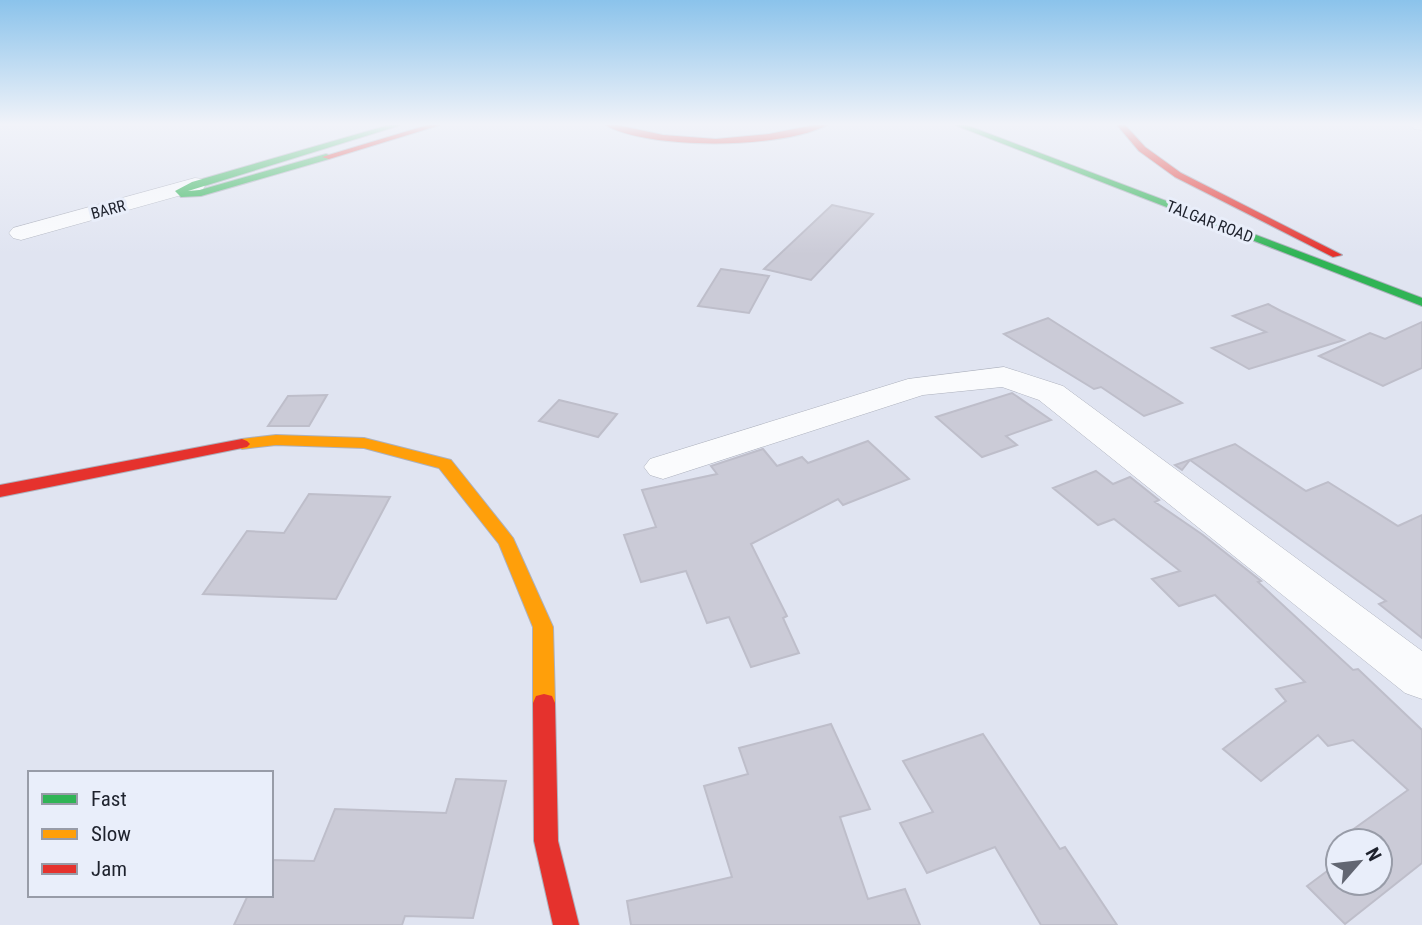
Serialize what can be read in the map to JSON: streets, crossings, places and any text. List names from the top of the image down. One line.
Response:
{"streets":{"main road":["TALGAR ROAD"],"street":["BARR"]},"legend":["Fast","Slow","Jam"],"north":"top right"}
